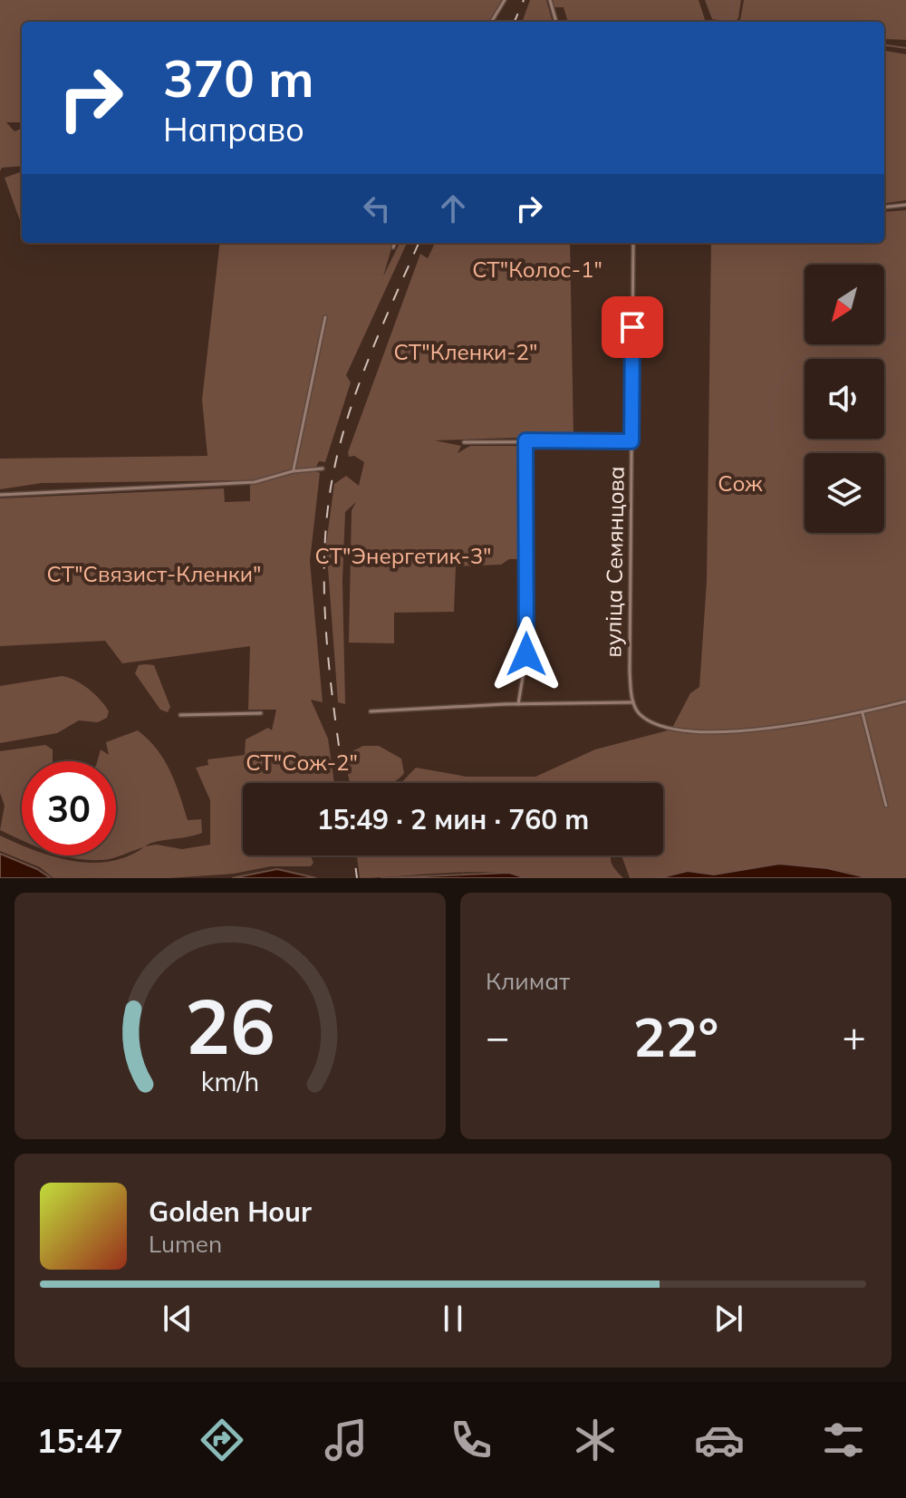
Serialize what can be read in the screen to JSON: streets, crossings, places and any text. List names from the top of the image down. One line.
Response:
{"streets":{"street":["вуліца Семянцова"]},"parks":["СТ\"Колос-1\"","СТ\"Кленки-2\"","Сож","СТ\"Энергетик-3\"","СТ\"Связист-Кленки\"","СТ\"Сож-2\""],"north":"bottom left","page":{"turn":["370 m","Направо"],"limit":"30","trip":"15:49 · 2 мин · 760 m","tile":"Климат","heat":["−","22°","+"],"song":["Golden Hour","Lumen"],"tabs":"15:47","gauge":["26","km/h"]}}
